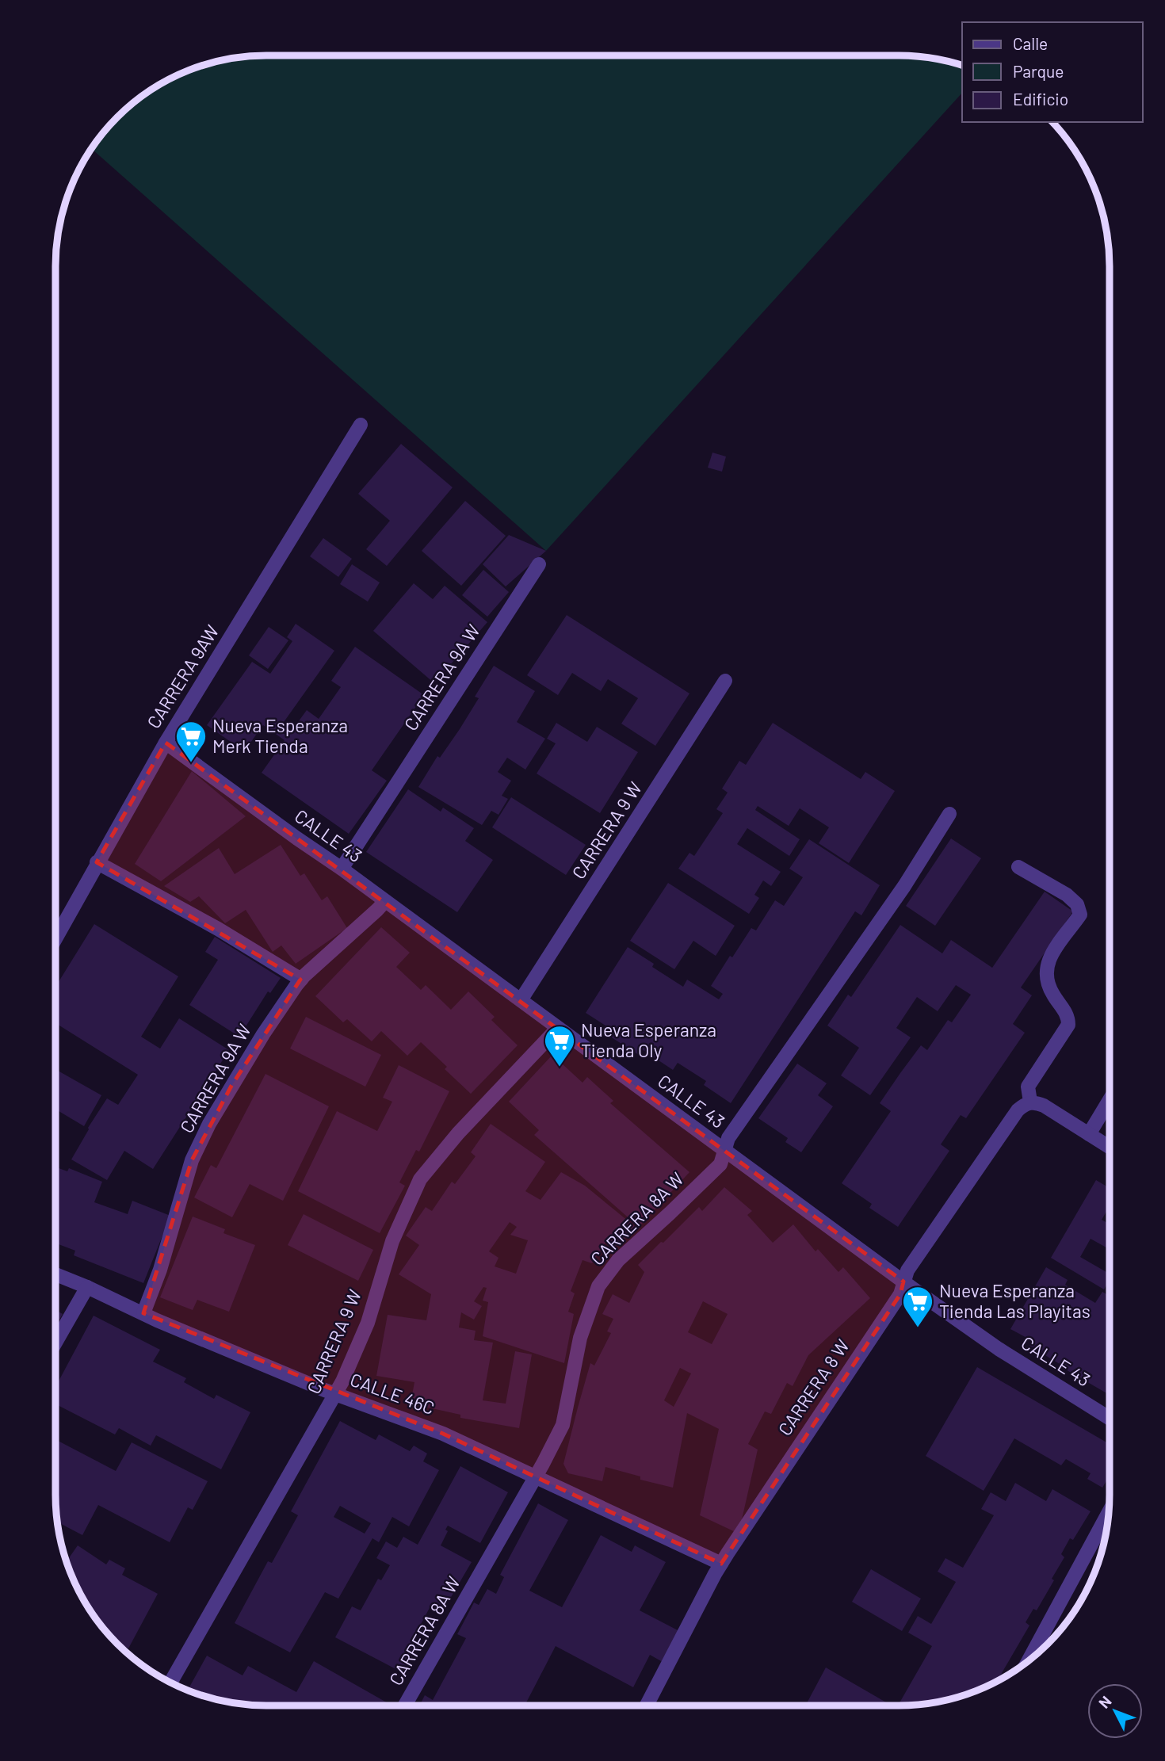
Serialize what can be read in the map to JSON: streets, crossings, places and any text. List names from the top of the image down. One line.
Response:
{"streets":{"street":["CARRERA 9AW","CARRERA 9A W","CARRERA 9 W","CALLE 43","CARRERA 8A W","CARRERA 8 W","CALLE 46C"]},"crossings":[["CARRERA 9AW","CALLE 43"],["CARRERA 9A W","CALLE 43"],["CARRERA 9A W","CALLE 46C"],["CARRERA 9 W","CALLE 43"],["CARRERA 9 W","CALLE 46C"],["CALLE 43","CARRERA 8A W"],["CALLE 43","CARRERA 8 W"],["CARRERA 8A W","CALLE 46C"],["CARRERA 8 W","CALLE 46C"]],"places":{"supermarket":["Nueva Esperanza Merk Tienda","Nueva Esperanza Tienda Oly","Nueva Esperanza Tienda Las Playitas"]},"legend":["Calle","Parque","Edificio"],"north":"top left"}
